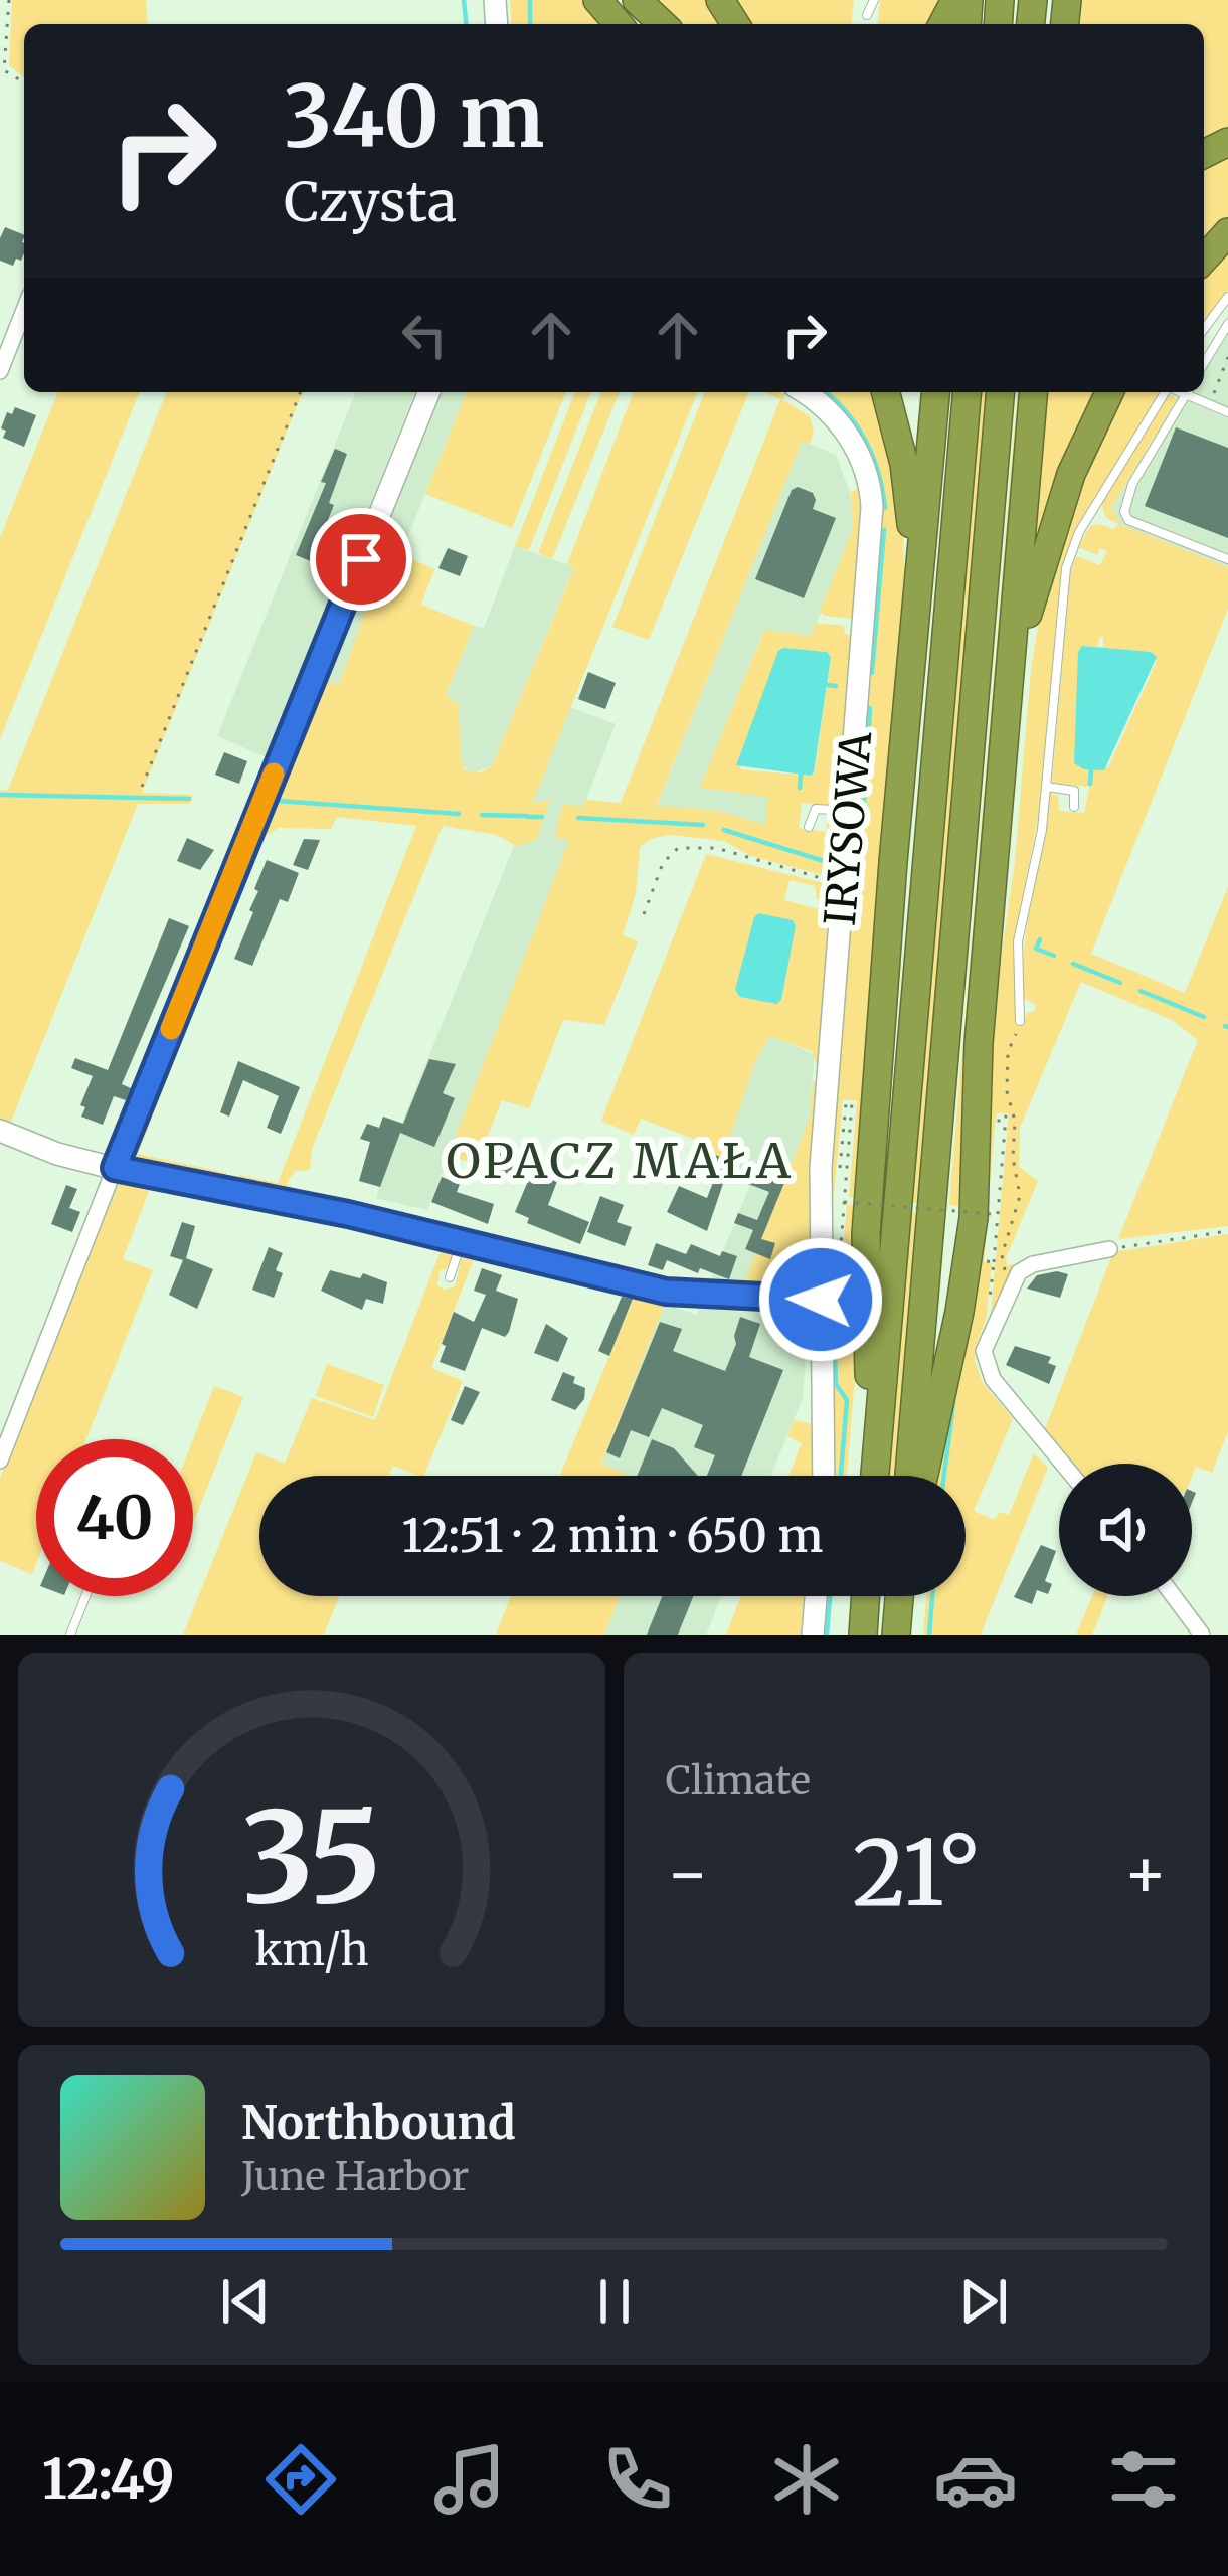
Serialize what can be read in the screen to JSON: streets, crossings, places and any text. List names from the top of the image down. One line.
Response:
{"streets":{"street":["IRYSOWA"]},"districts":["OPACZ MAŁA"],"page":{"turn":["340 m","Czysta"],"limit":"40","trip":"12:51 · 2 min · 650 m","tile":"Climate","heat":["−","21°","+"],"song":["Northbound","June Harbor"],"tabs":"12:49","gauge":["35","km/h"]}}
